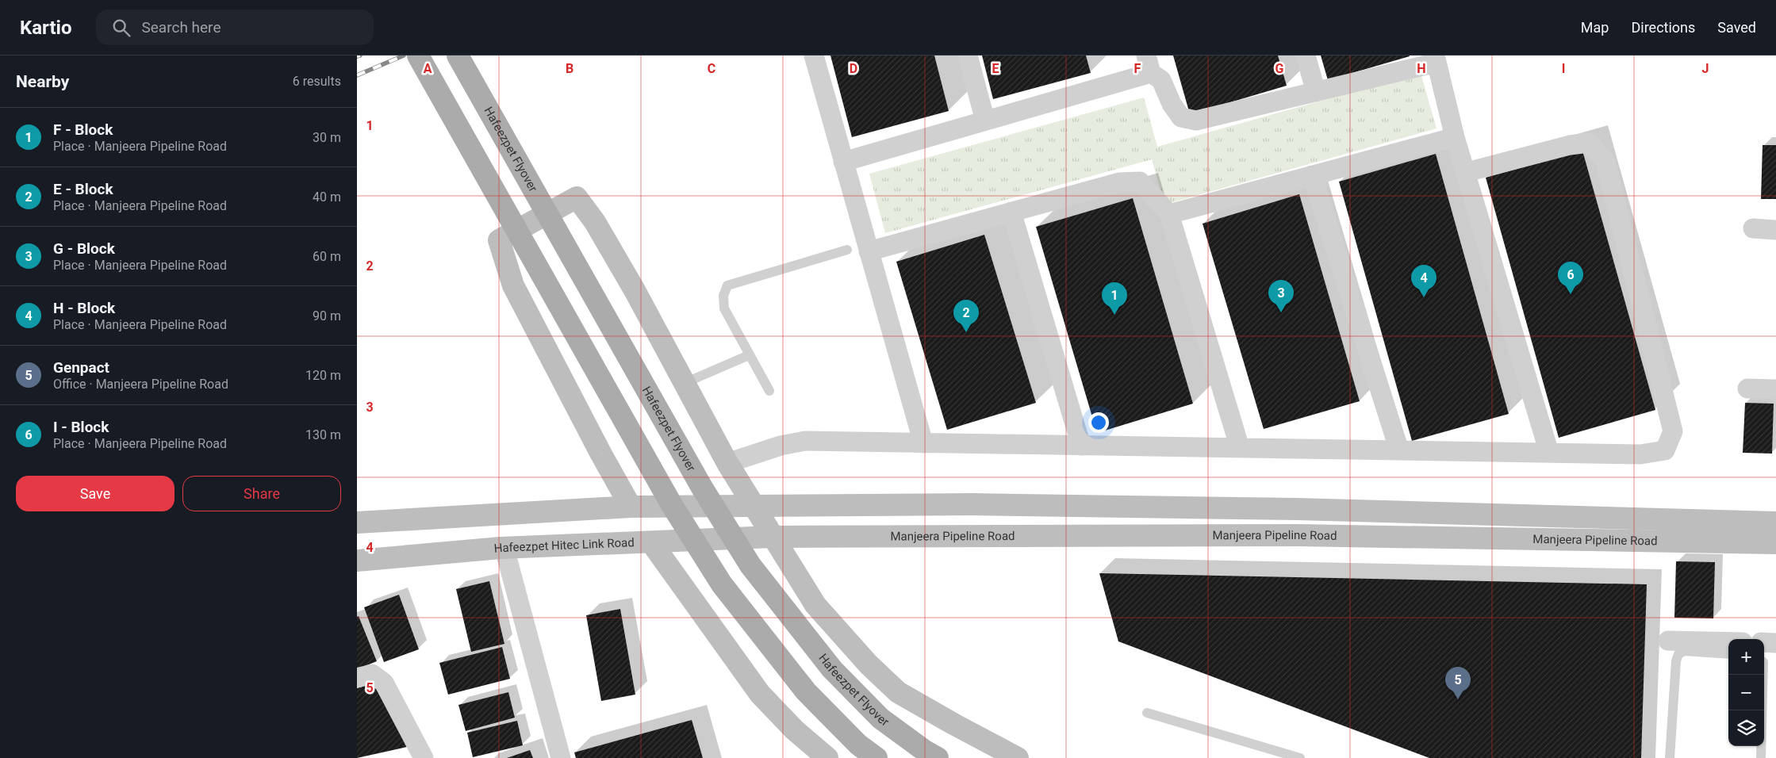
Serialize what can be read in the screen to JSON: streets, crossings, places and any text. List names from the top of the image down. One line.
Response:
{"streets":{"main road":["Hafeezpet Flyover","Manjeera Pipeline Road","Hafeezpet Hitec Link Road"]},"crossings":[["Manjeera Pipeline Road","Hafeezpet Hitec Link Road"]],"page":{"header":"Kartio","search":"Search here","nav":["Map","Directions","Saved"],"heading":["Nearby","6 results"],"list":[{"mark":"1","name":"F - Block","note":"Place · Manjeera Pipeline Road","value":"30 m"},{"mark":"2","name":"E - Block","note":"Place · Manjeera Pipeline Road","value":"40 m"},{"mark":"3","name":"G - Block","note":"Place · Manjeera Pipeline Road","value":"60 m"},{"mark":"4","name":"H - Block","note":"Place · Manjeera Pipeline Road","value":"90 m"},{"mark":"5","name":"Genpact","note":"Office · Manjeera Pipeline Road","value":"120 m"},{"mark":"6","name":"I - Block","note":"Place · Manjeera Pipeline Road","value":"130 m"}],"pins":["6","4","3","1","2","5"],"buttons":["Save","Share"],"map_buttons":["+","−"]},"grid":{"columns":["A","B","C","D","E","F","G","H","I","J"],"rows":["1","2","3","4","5"]}}
